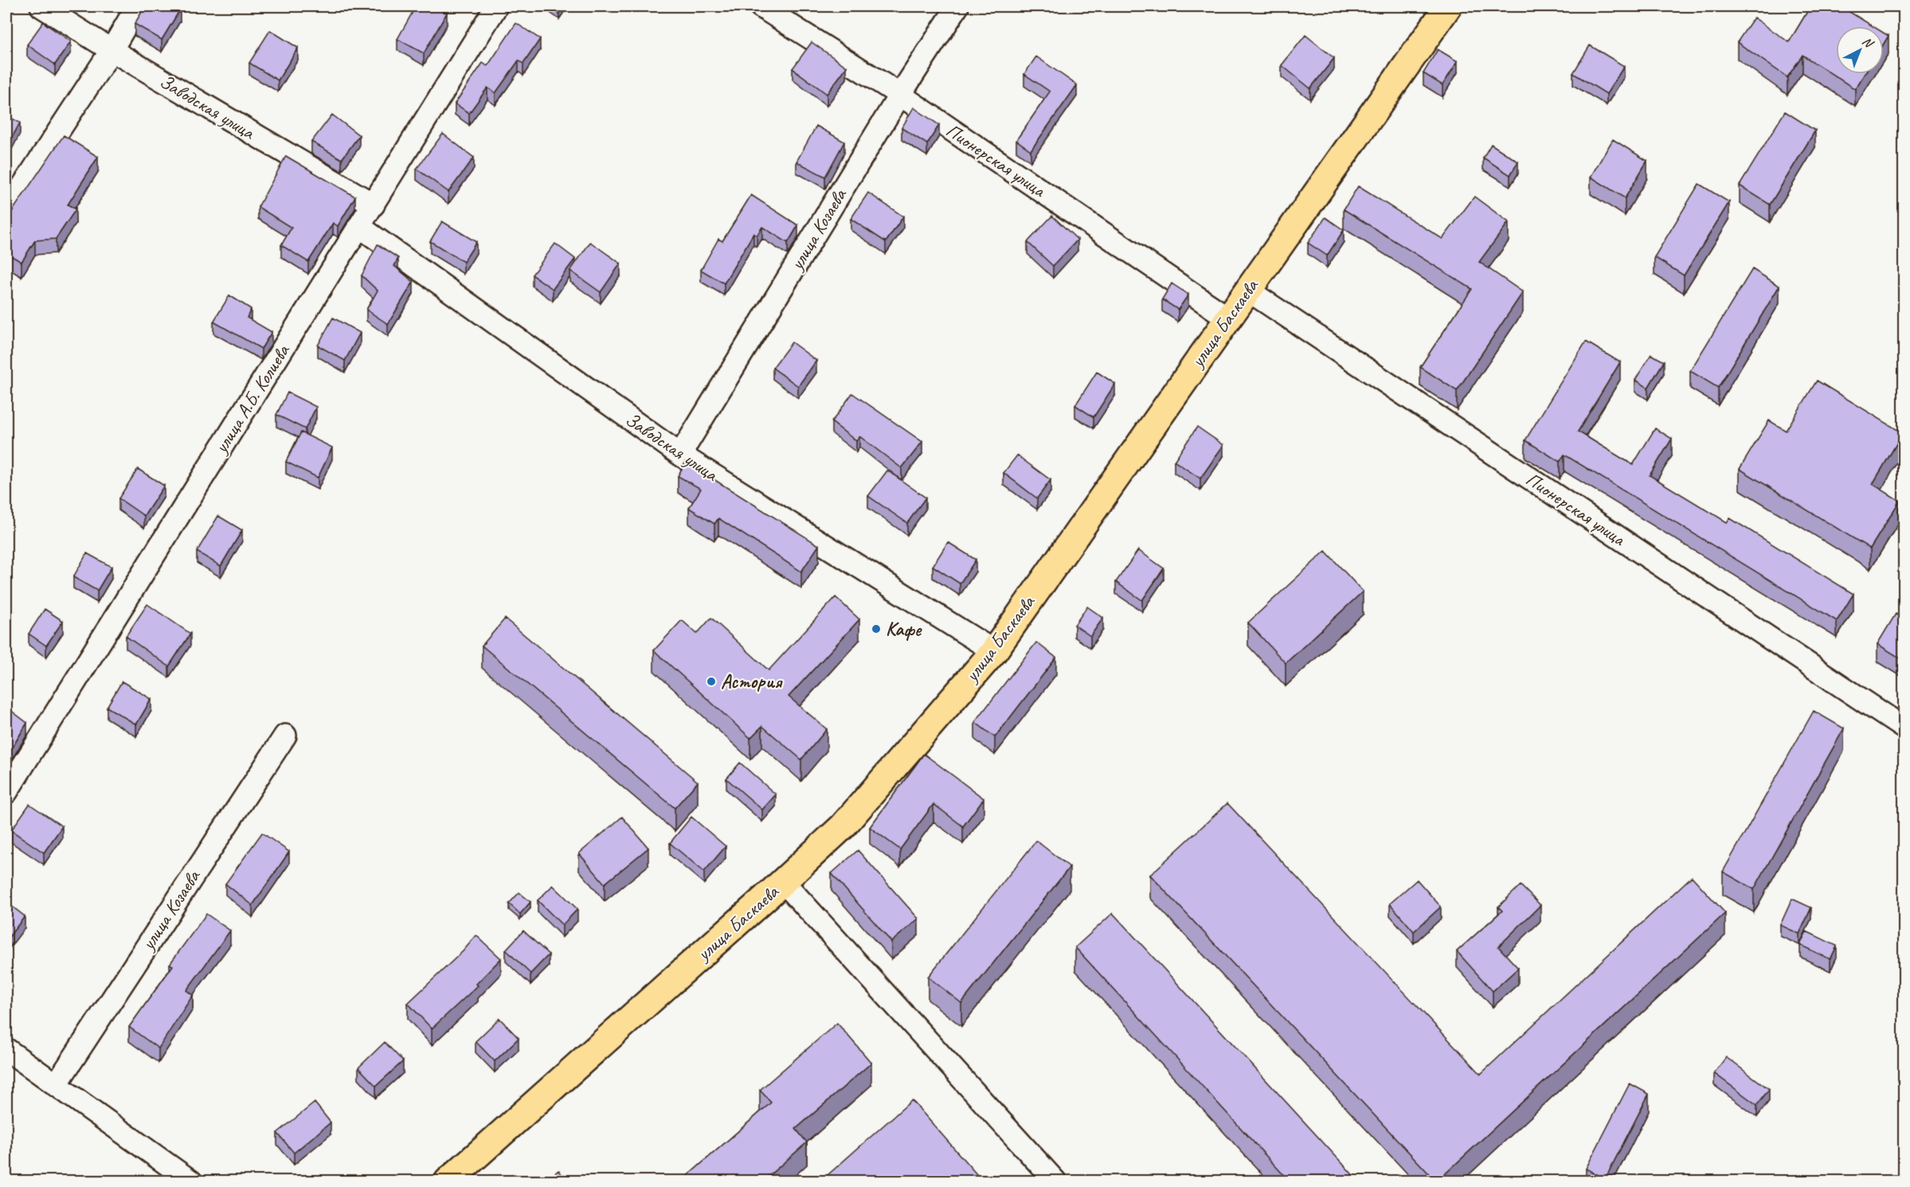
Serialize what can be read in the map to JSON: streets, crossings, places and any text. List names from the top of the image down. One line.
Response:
{"streets":{"main road":["улица Баскаева"],"street":["Заводская улица","Пионерская улица","улица Козаева","улица А.Б. Колиева"]},"crossings":[["Заводская улица","улица Козаева"],["Заводская улица","улица Баскаева"],["Заводская улица","улица А.Б. Колиева"],["Пионерская улица","улица Козаева"],["Пионерская улица","улица Баскаева"]],"places":["Кафе","Астория"],"north":"top right"}
